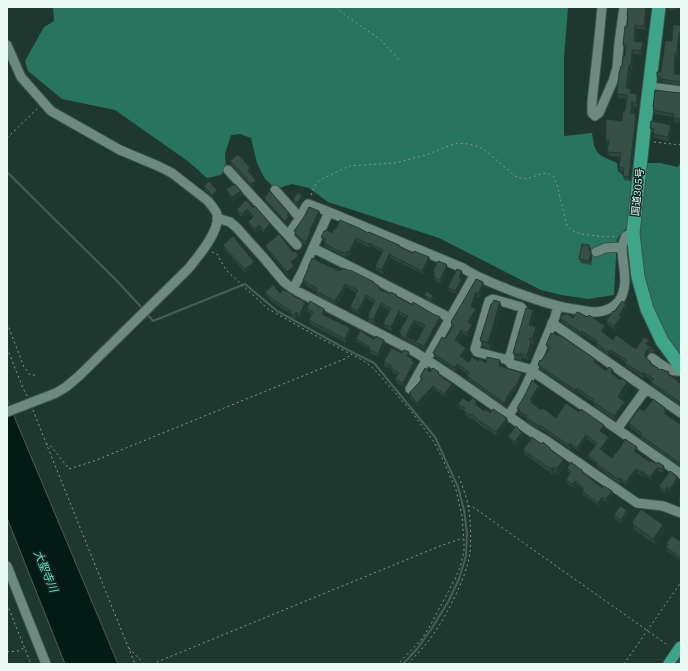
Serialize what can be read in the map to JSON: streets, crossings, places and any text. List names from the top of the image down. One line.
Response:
{"streets":{"highway":["国道305号"]},"water":["大聖寺川"]}
